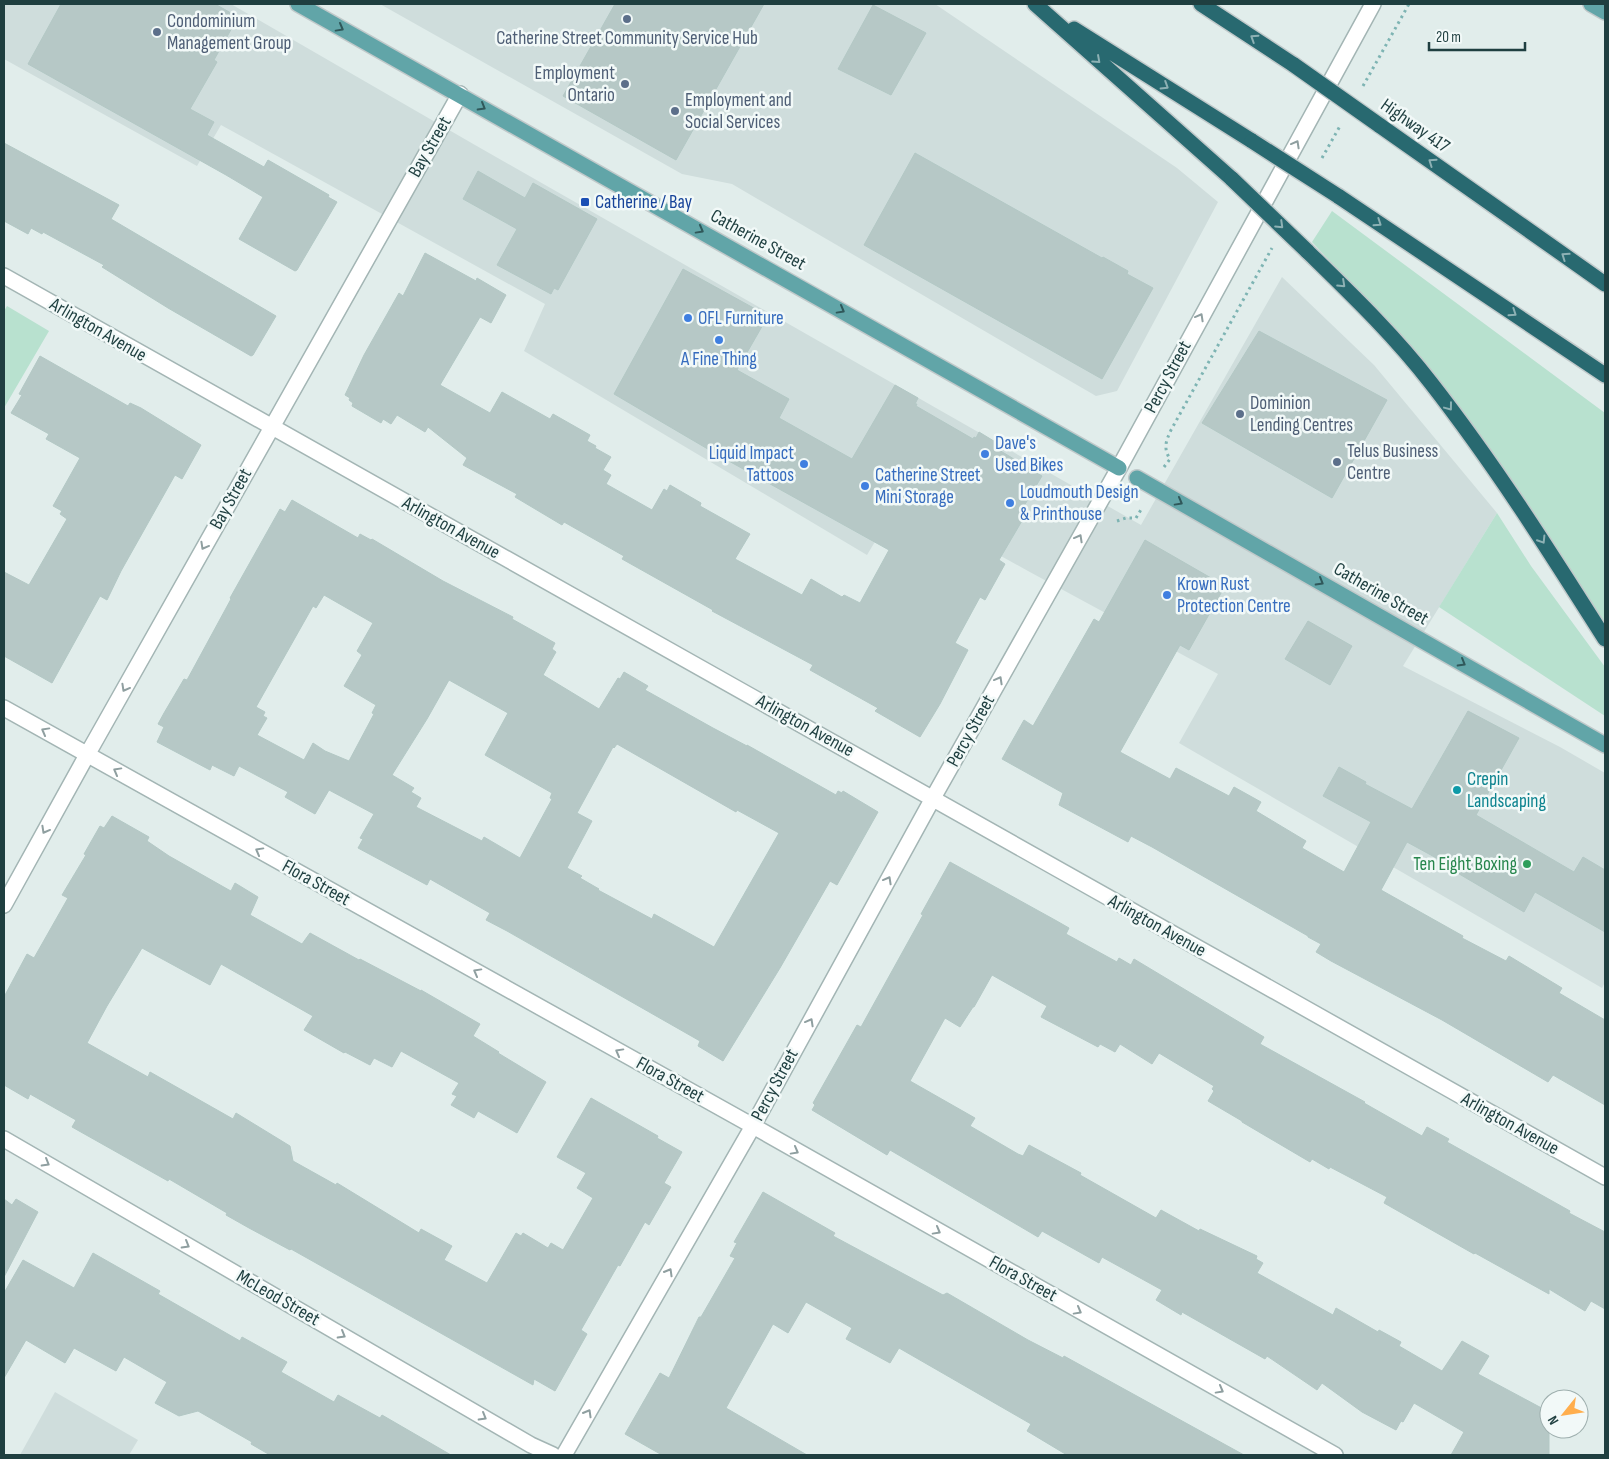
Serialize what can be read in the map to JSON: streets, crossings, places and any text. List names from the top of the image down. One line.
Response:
{"streets":{"highway":["Highway 417"],"main road":["Catherine Street"],"street":["Bay Street","Arlington Avenue","Percy Street","Flora Street","McLeod Street"]},"crossings":[["Bay Street","Catherine Street"],["Bay Street","Arlington Avenue"],["Bay Street","Flora Street"],["Catherine Street","Percy Street"],["Arlington Avenue","Percy Street"],["Percy Street","Flora Street"]],"one_way":["Bay Street","Catherine Street","Percy Street","McLeod Street"],"places":{"other":["Catherine Street Community Service Hub","Condominium Management Group","Employment Ontario","Employment and Social Services","OFL Furniture","A Fine Thing","Dominion Lending Centres","Dave's Used Bikes","Telus Business Centre","Liquid Impact Tattoos","Catherine Street Mini Storage","Loudmouth Design & Printhouse","Krown Rust Protection Centre","Crepin Landscaping","Ten Eight Boxing"],"transit":["Catherine / Bay"]},"scale_bar":"20 m","north":"bottom left"}
